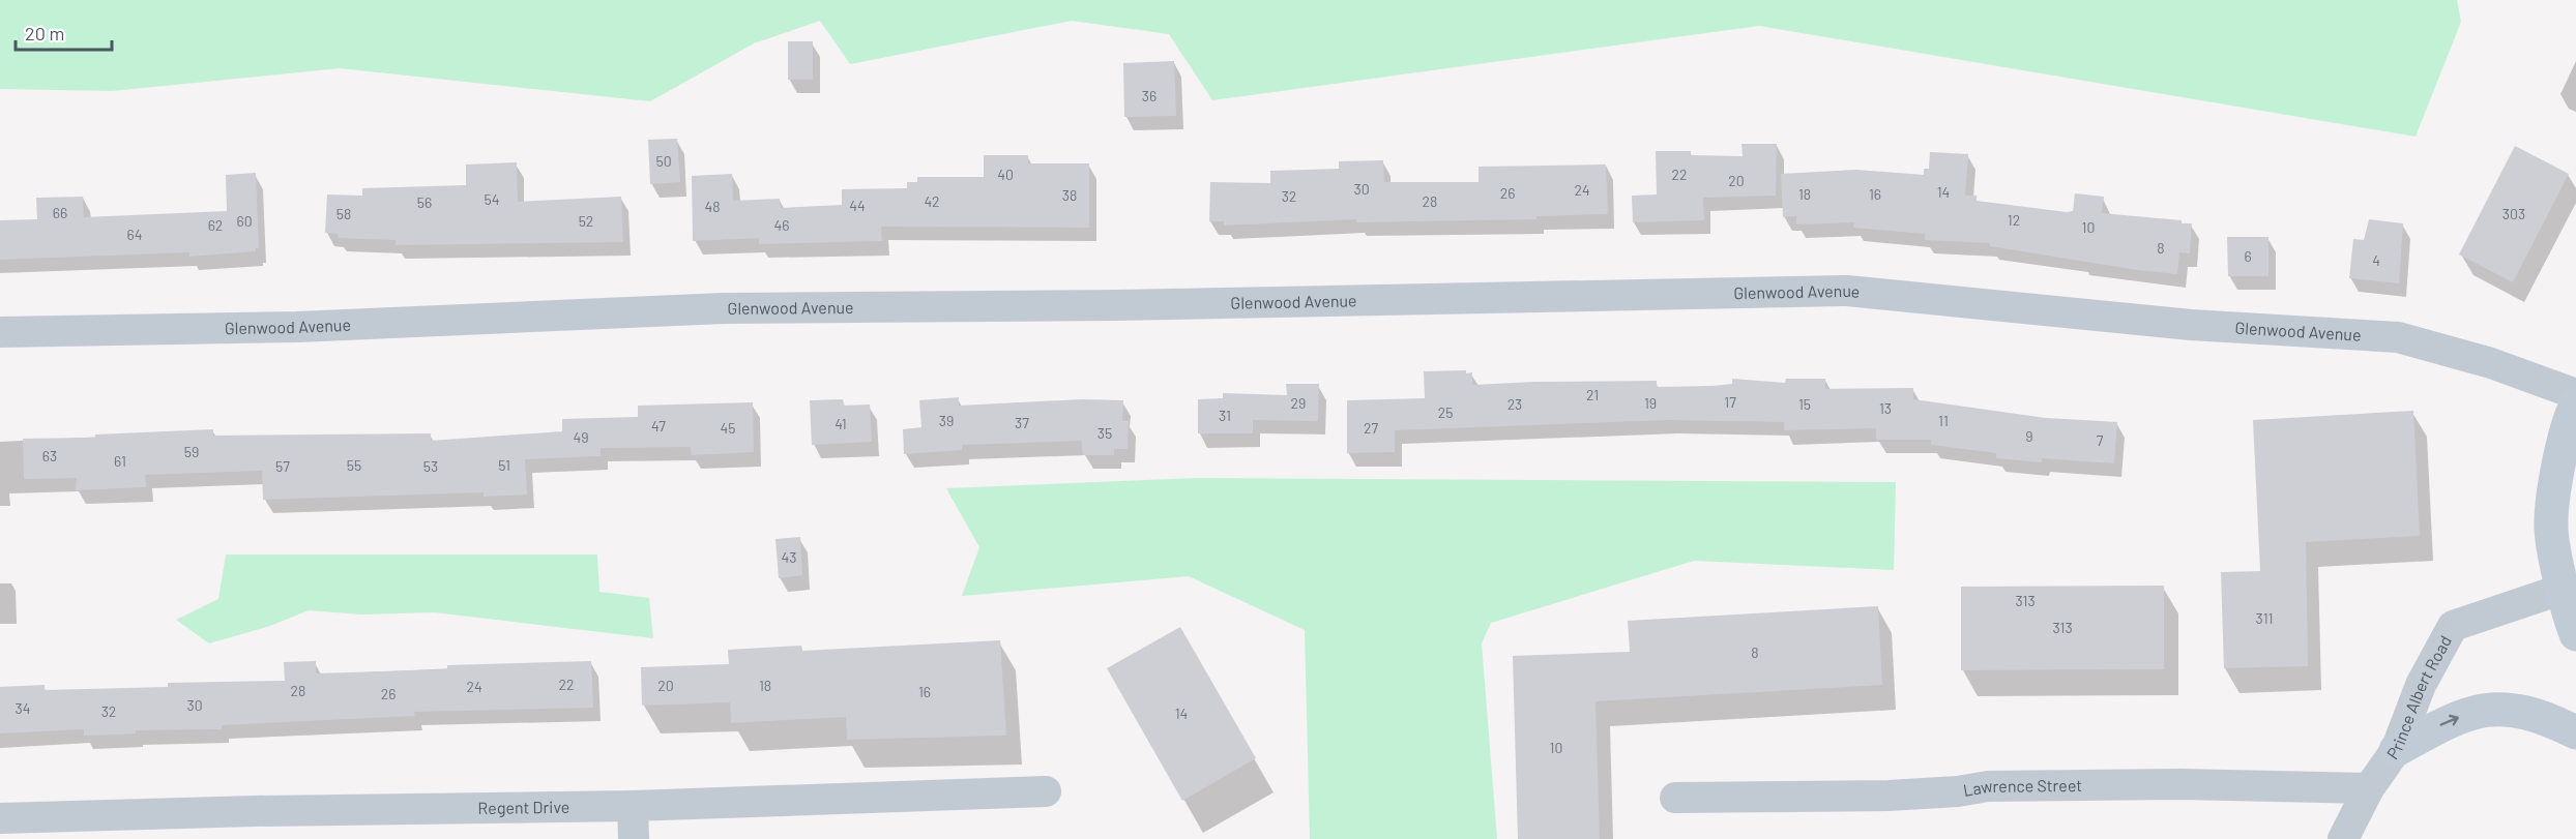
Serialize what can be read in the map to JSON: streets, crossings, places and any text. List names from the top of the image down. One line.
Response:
{"streets":{"street":["Glenwood Avenue","Prince Albert Road","Lawrence Street","Regent Drive"]},"crossings":[["Prince Albert Road","Lawrence Street"]],"house_numbers":["36","50","40","22","20","30","24","14","26","18","16","38","32","54","42","28","56","44","48","66","58","303","12","60","52","62","46","10","64","8","6","4","21","17","29","19","23","15","13","25","31","39","11","37","41","47","45","27","35","9","49","7","59","63","61","55","51","57","53","43","313","311","313","8","22","20","18","24","28","16","26","30","34","32","14","10"],"scale_bar":"20 m"}
